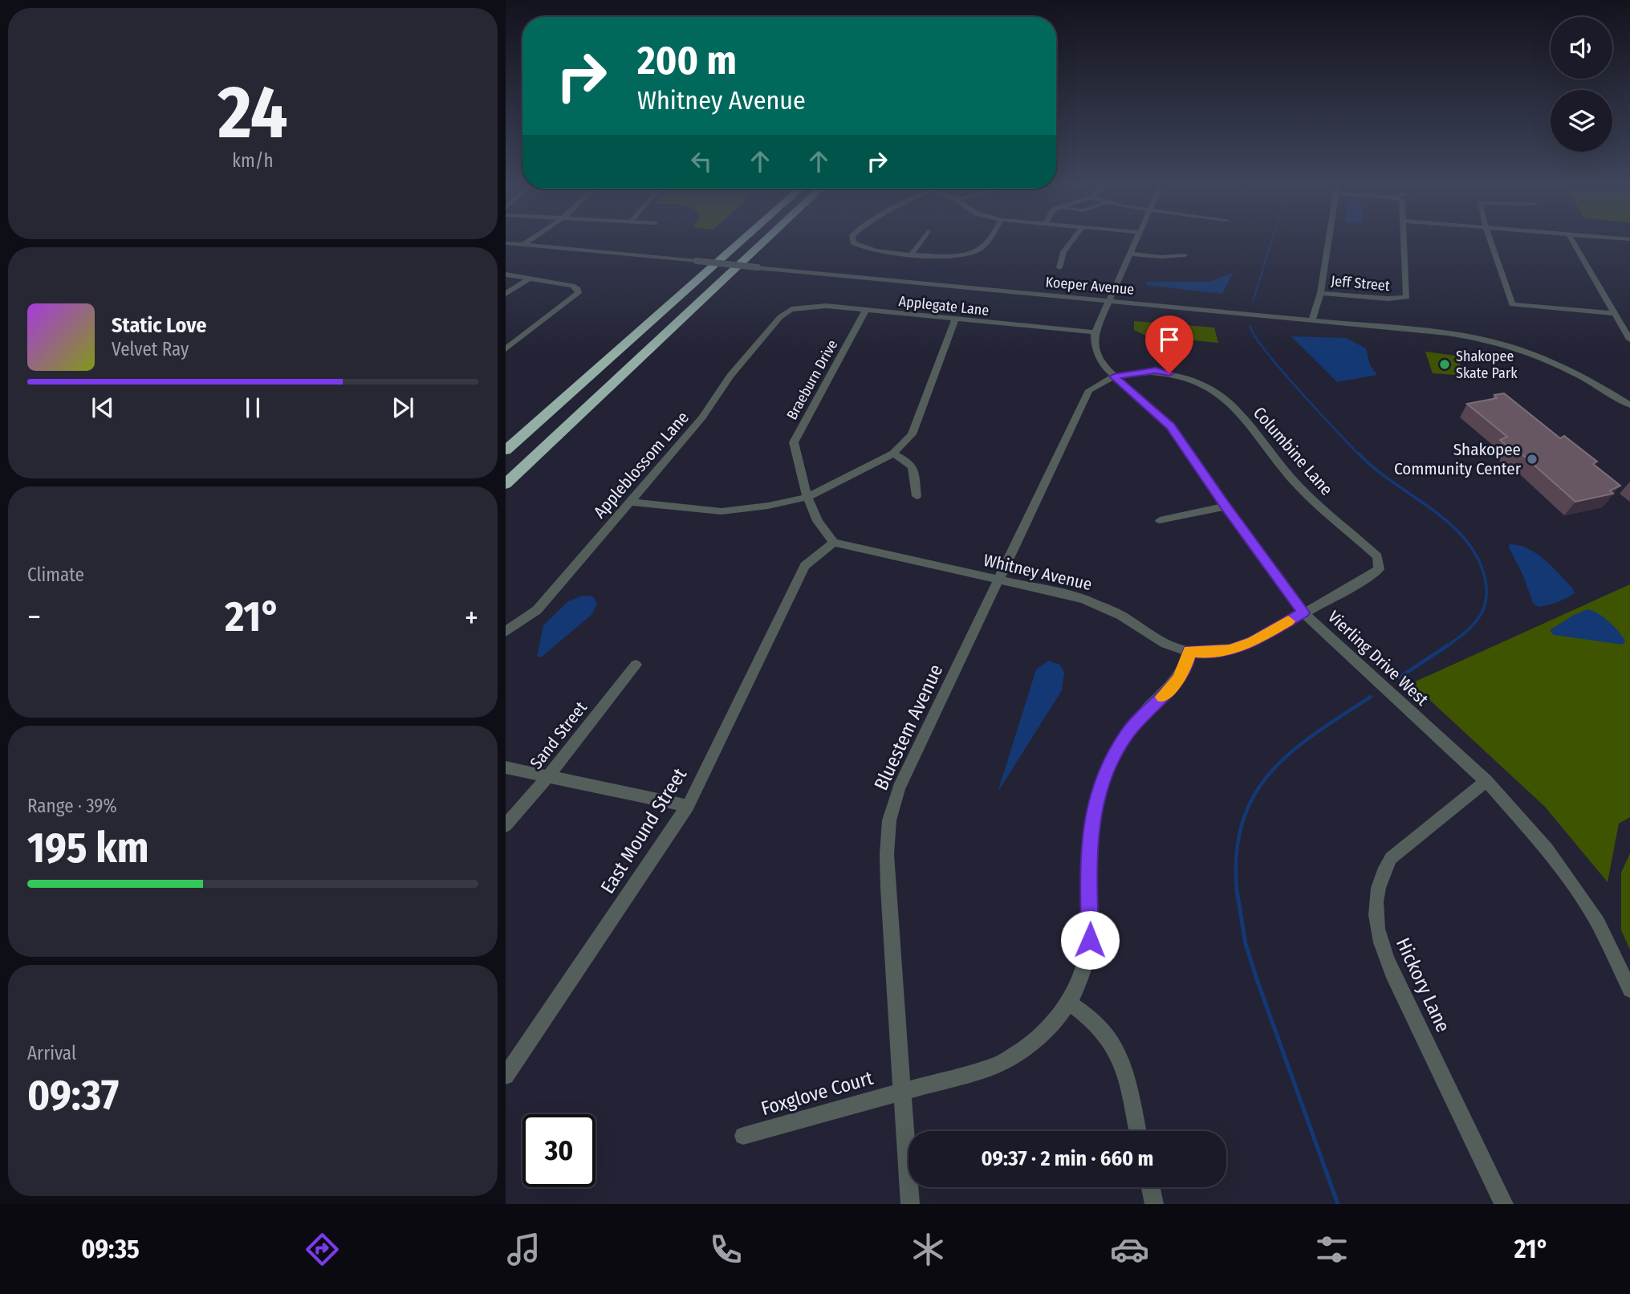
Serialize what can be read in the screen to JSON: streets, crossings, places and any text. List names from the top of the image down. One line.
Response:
{"streets":{"street":["Jeff Street","Koeper Avenue","Applegate Lane","Braeburn Drive","Columbine Lane","Appleblossom Lane","Whitney Avenue","Vierling Drive West","Bluestem Avenue","Sand Street","East Mound Street","Hickory Lane","Foxglove Court"]},"crossings":[["Applegate Lane","Braeburn Drive"],["Applegate Lane","Appleblossom Lane"],["Applegate Lane","Vierling Drive West"],["Columbine Lane","Whitney Avenue"],["Columbine Lane","Vierling Drive West"],["Columbine Lane","Bluestem Avenue"],["Whitney Avenue","Vierling Drive West"],["Whitney Avenue","Bluestem Avenue"],["Whitney Avenue","East Mound Street"],["Whitney Avenue","Foxglove Court"],["Vierling Drive West","Bluestem Avenue"],["Vierling Drive West","Hickory Lane"],["Bluestem Avenue","Foxglove Court"]],"places":["Shakopee Skate Park","Shakopee Community Center"],"page":{"tile":[["24","km/h"],"Climate",["Range · 39%","195 km"],["Arrival","09:37"]],"turn":["200 m","Whitney Avenue"],"song":["Static Love","Velvet Ray"],"heat":["−","21°","+"],"limit":"30","trip":"09:37 · 2 min · 660 m","tabs":["09:35","21°"]}}
